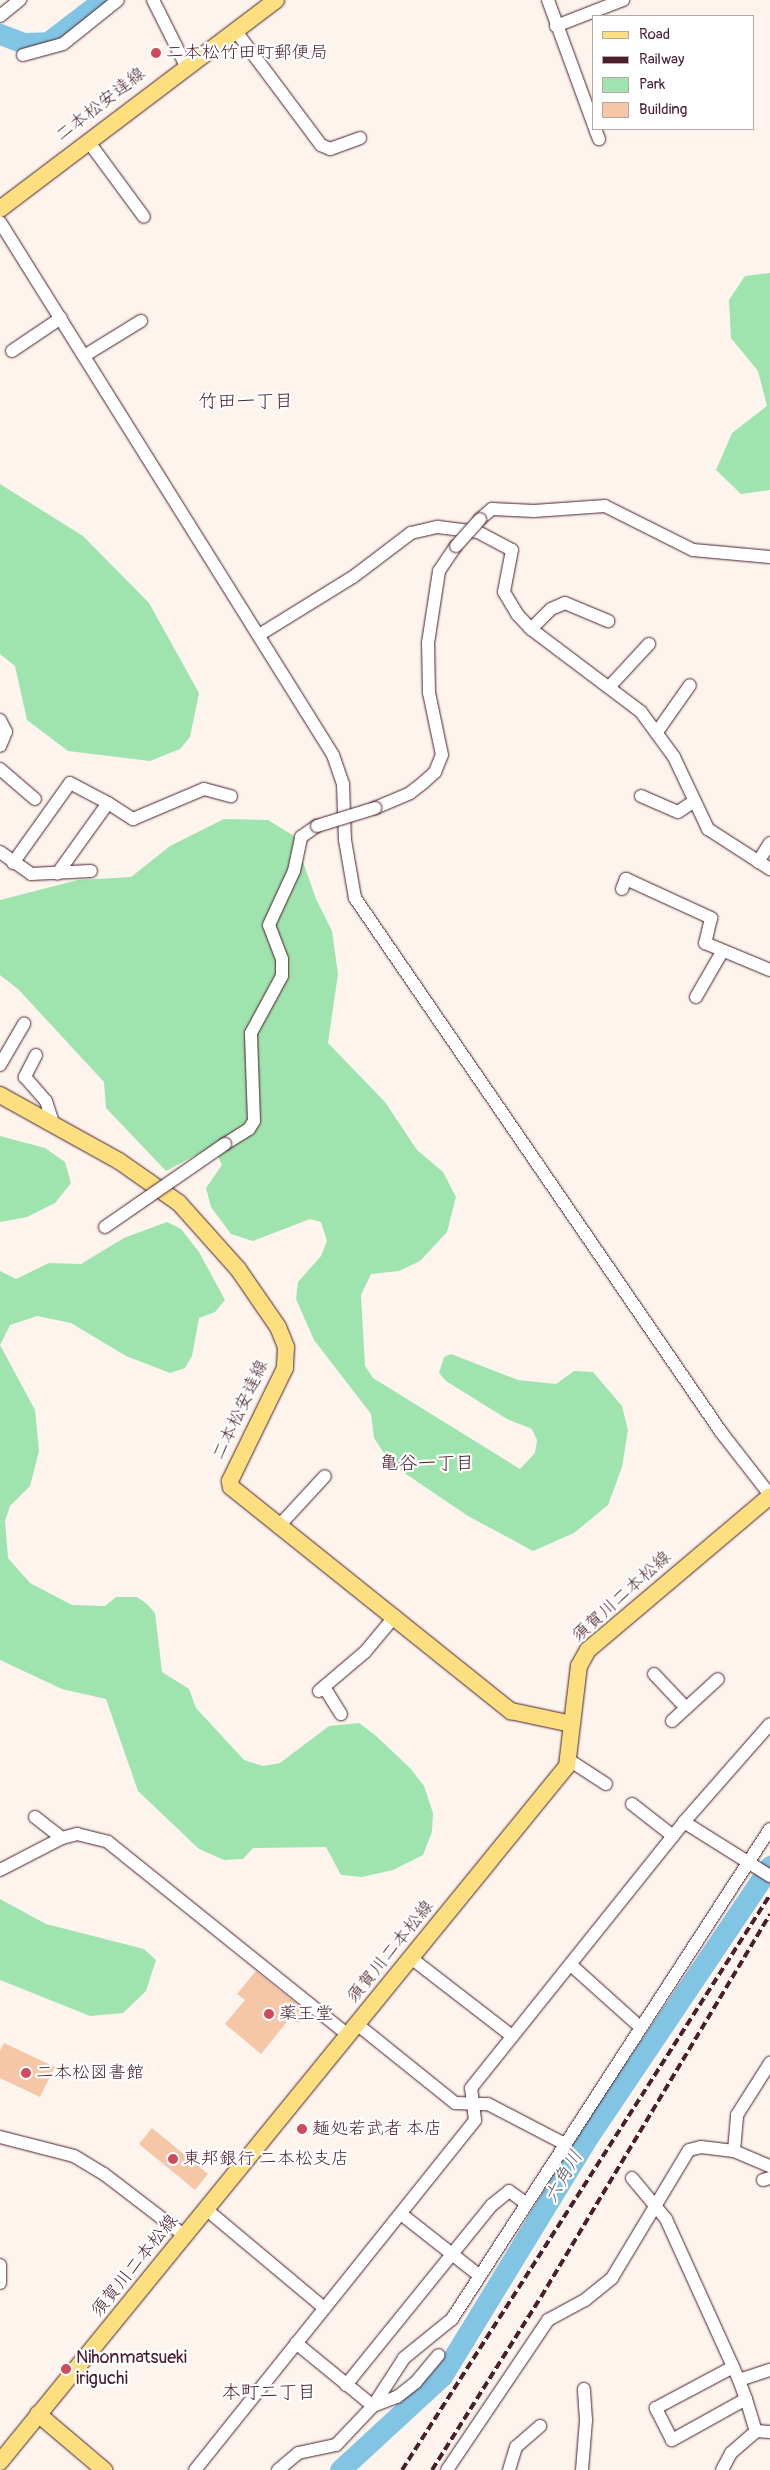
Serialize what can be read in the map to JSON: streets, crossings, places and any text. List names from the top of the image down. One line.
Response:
{"streets":{"main road":["二本松安達線","須賀川二本松線"]},"crossings":[["二本松安達線","須賀川二本松線"]],"districts":["竹田一丁目","亀谷一丁目","本町二丁目"],"water":["六角川"],"places":["二本松竹田町郵便局","薬王堂","二本松図書館","麺処若武者 本店","東邦銀行 二本松支店","Nihonmatsueki iriguchi"],"legend":["Road","Railway","Park","Building"]}
